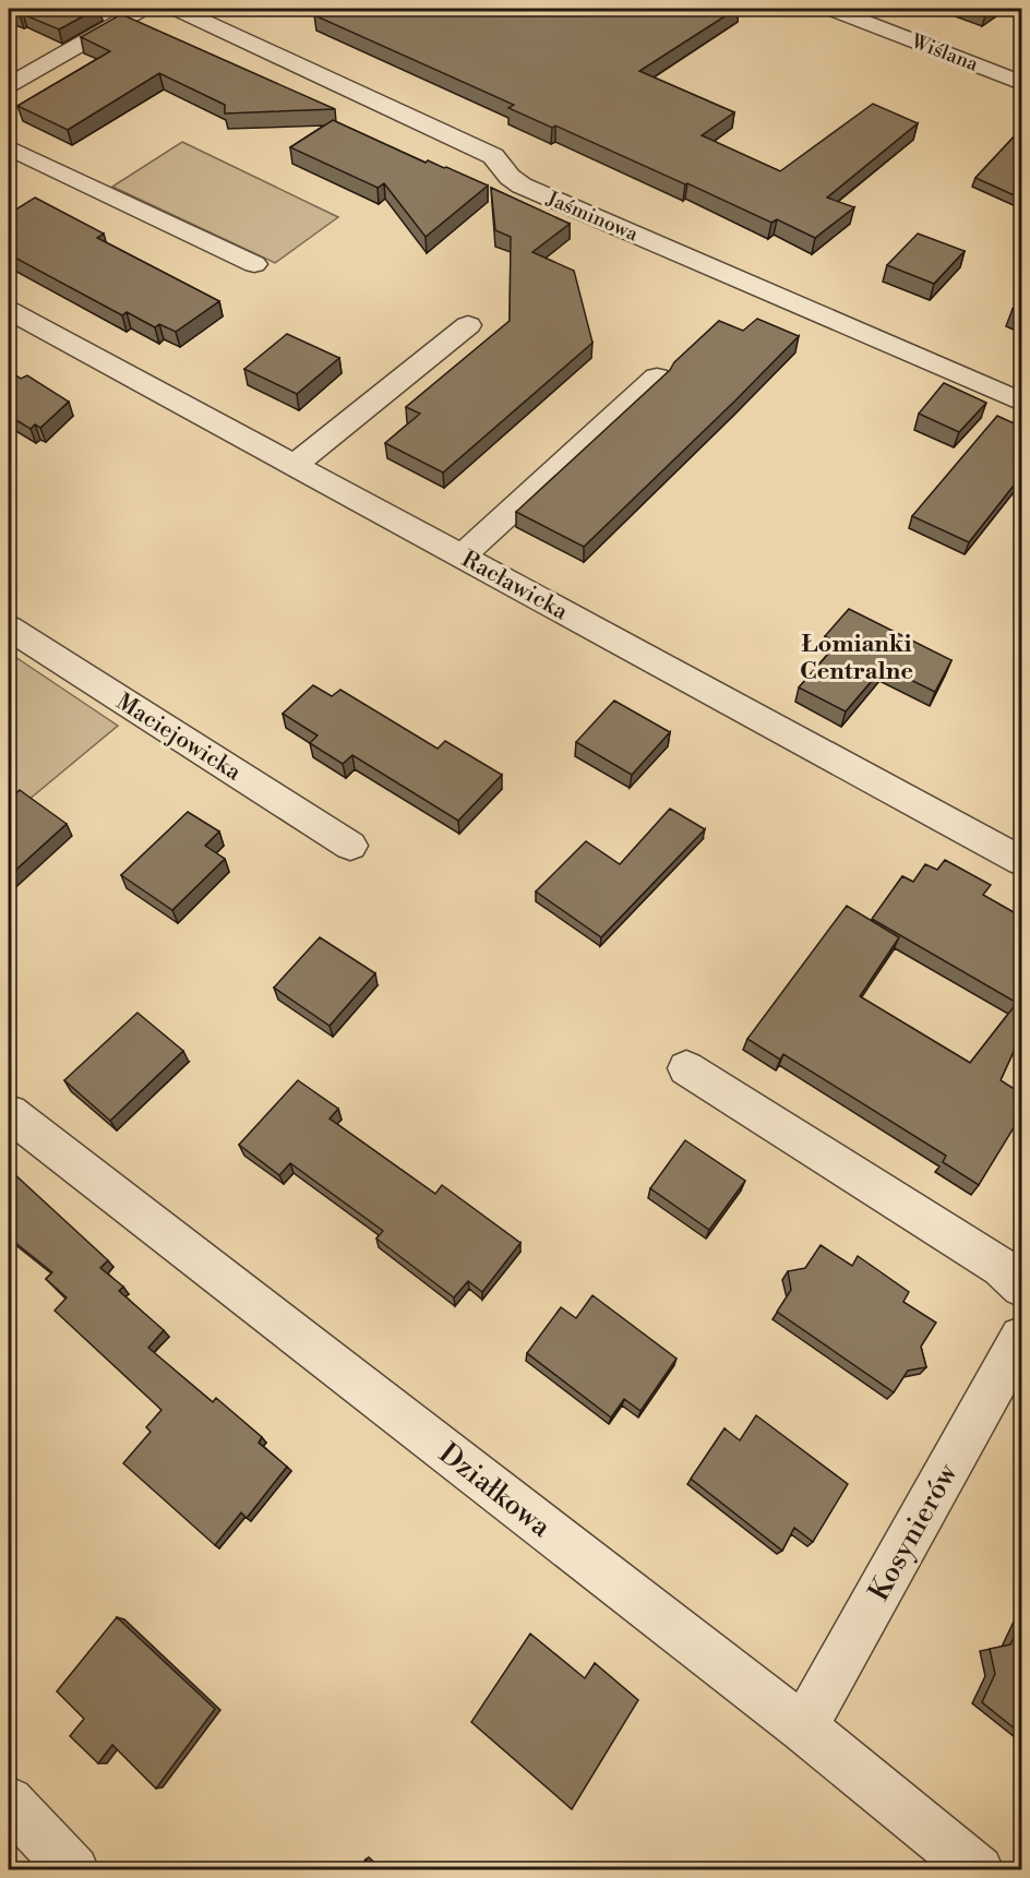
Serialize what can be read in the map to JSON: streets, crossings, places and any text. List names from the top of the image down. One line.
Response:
{"streets":{"street":["Wiślana","Jaśminowa","Racławicka","Maciejowicka","Działkowa","Kosynierów"]},"crossings":[["Działkowa","Kosynierów"]],"districts":["Łomianki Centralne"]}
